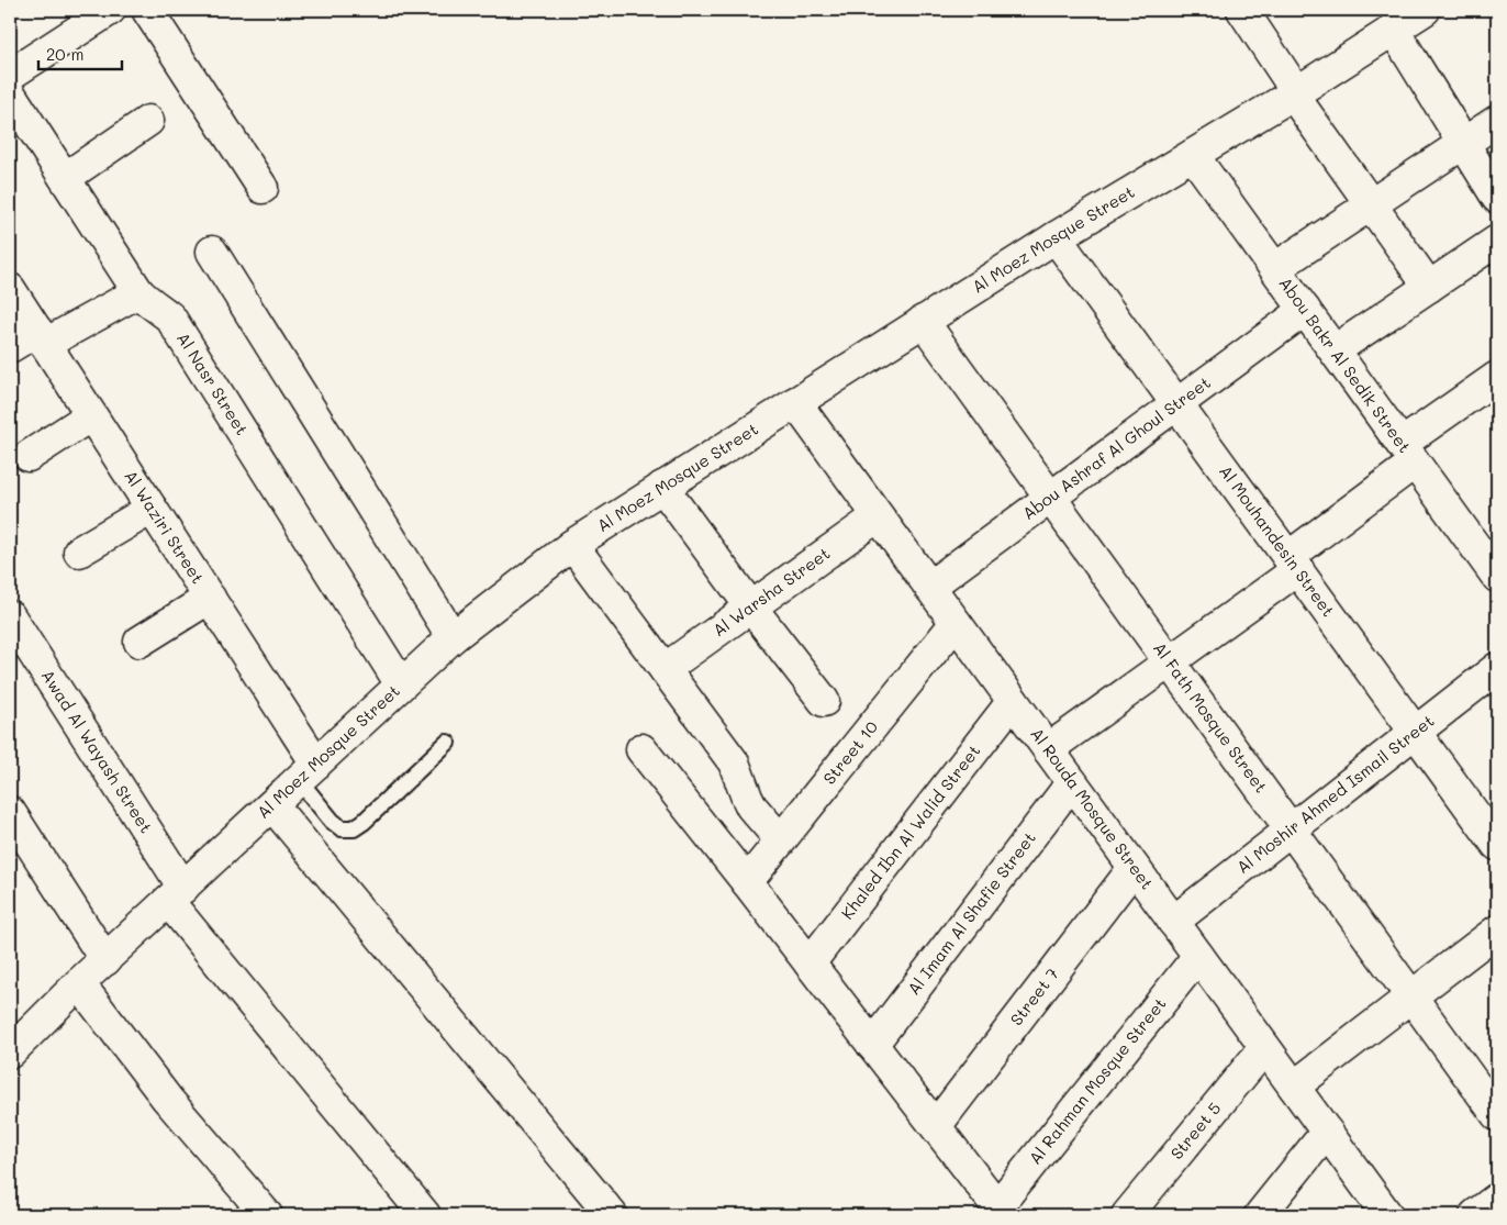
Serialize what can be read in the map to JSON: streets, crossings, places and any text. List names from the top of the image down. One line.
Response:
{"streets":{"street":["Al Moez Mosque Street","Abou Bakr Al Sedik Street","Al Nasr Street","Abou Ashraf Al Ghoul Street","Al Waziri Street","Al Mouhandesin Street","Al Warsha Street","Al Fath Mosque Street","Awad Al Wayash Street","Street 10","Al Moshir Ahmed Ismail Street","Al Rouda Mosque Street","Khaled Ibn Al Walid Street","Al Imam Al Shafie Street","Street 7","Al Rahman Mosque Street","Street 5"]},"crossings":[["Al Moez Mosque Street","Abou Bakr Al Sedik Street"],["Al Moez Mosque Street","Al Nasr Street"],["Al Moez Mosque Street","Al Waziri Street"],["Al Moez Mosque Street","Al Mouhandesin Street"],["Al Moez Mosque Street","Al Fath Mosque Street"],["Al Moez Mosque Street","Awad Al Wayash Street"],["Al Moez Mosque Street","Al Rouda Mosque Street"],["Abou Bakr Al Sedik Street","Abou Ashraf Al Ghoul Street"],["Abou Ashraf Al Ghoul Street","Al Mouhandesin Street"],["Abou Ashraf Al Ghoul Street","Al Fath Mosque Street"],["Abou Ashraf Al Ghoul Street","Al Rouda Mosque Street"],["Al Mouhandesin Street","Al Moshir Ahmed Ismail Street"],["Al Warsha Street","Al Rouda Mosque Street"],["Al Fath Mosque Street","Al Moshir Ahmed Ismail Street"],["Street 10","Al Rouda Mosque Street"],["Al Moshir Ahmed Ismail Street","Al Rouda Mosque Street"],["Al Rouda Mosque Street","Khaled Ibn Al Walid Street"],["Al Rouda Mosque Street","Al Imam Al Shafie Street"],["Al Rouda Mosque Street","Street 7"],["Al Rouda Mosque Street","Al Rahman Mosque Street"],["Al Rouda Mosque Street","Street 5"]],"scale_bar":"20 m"}
